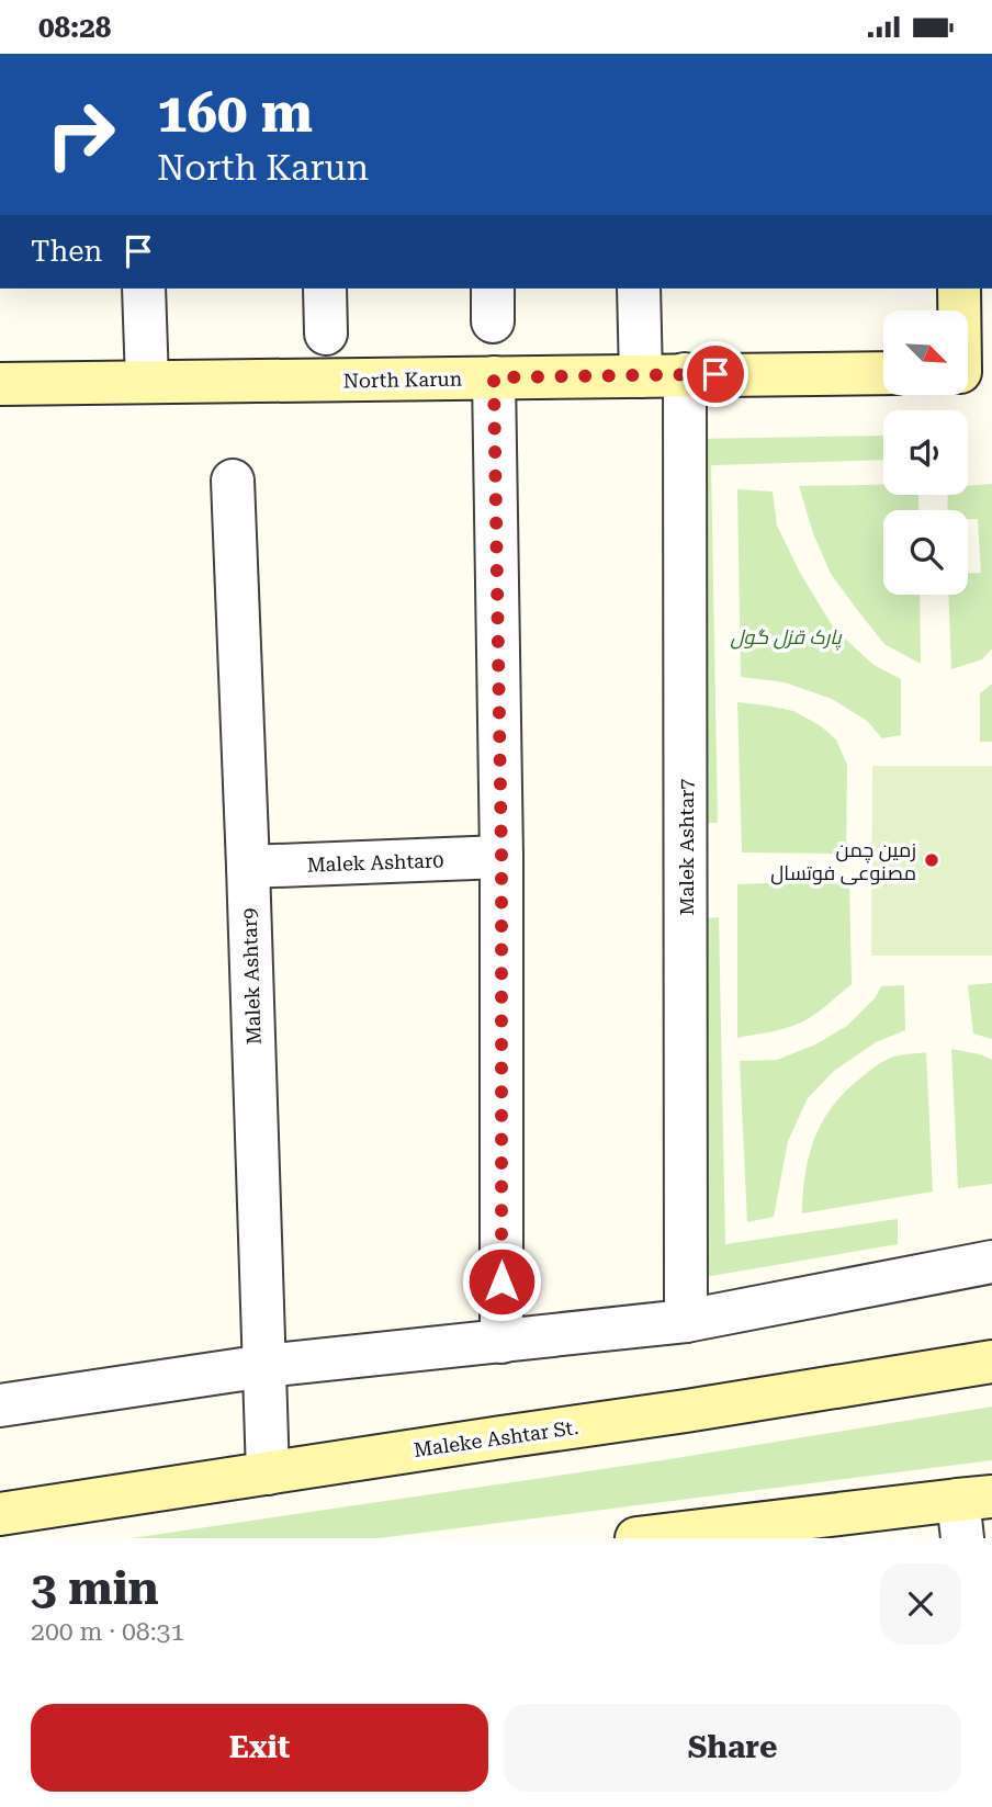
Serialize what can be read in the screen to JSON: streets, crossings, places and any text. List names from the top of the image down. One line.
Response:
{"streets":{"main road":["North Karun","Maleke Ashtar St."],"street":["Malek Ashtar7","Malek Ashtar0","Malek Ashtar9"]},"crossings":[["North Karun","Malek Ashtar7"],["Malek Ashtar0","Malek Ashtar9"],["Malek Ashtar9","Maleke Ashtar St."]],"parks":["پارک قزل گول"],"places":["زمین چمن مصنوعی فوتسال"],"north":"bottom right","page":{"status":"08:28","turn":["160 m","North Karun"],"then":"Then","heading":["3 min","200 m · 08:31"],"buttons":["Exit","Share"]}}
